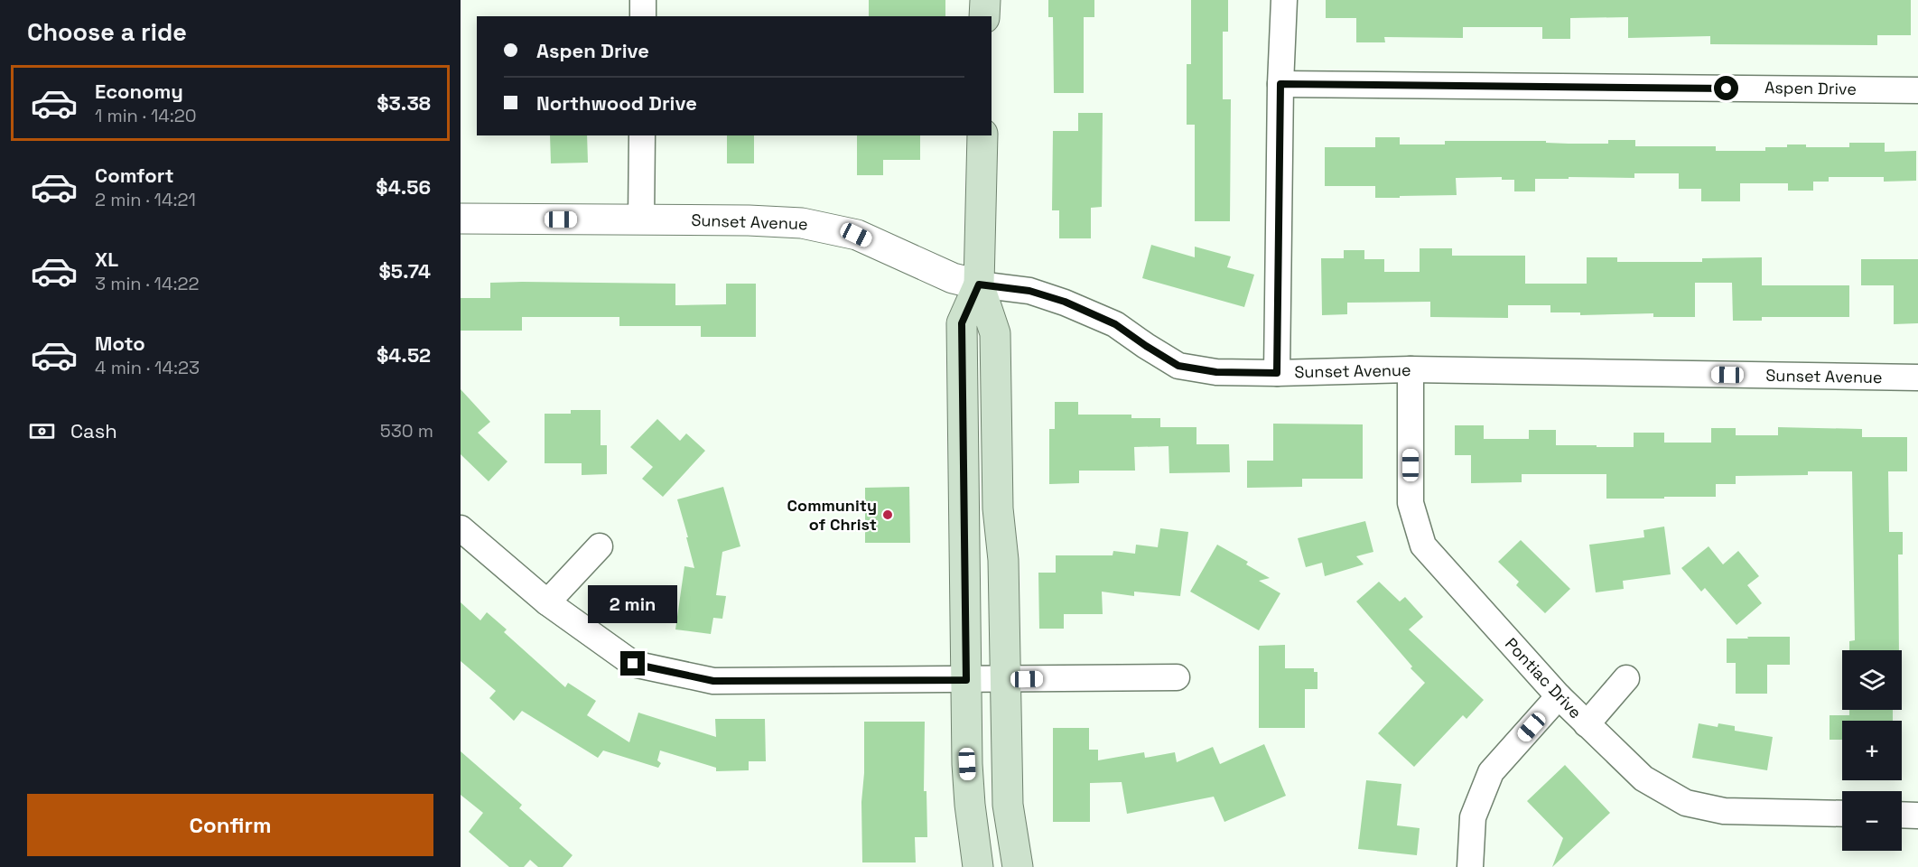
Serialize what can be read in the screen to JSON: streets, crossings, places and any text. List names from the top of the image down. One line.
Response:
{"streets":{"street":["Aspen Drive","Sunset Avenue","Pontiac Drive"]},"crossings":[["Sunset Avenue","Pontiac Drive"]],"places":["Community of Christ"],"page":{"heading":"Choose a ride","banner":["Aspen Drive","Northwood Drive"],"list":[{"name":"Economy","note":"1 min · 14:20","value":"$3.38"},{"name":"Comfort","note":"2 min · 14:21","value":"$4.56"},{"name":"XL","note":"3 min · 14:22","value":"$5.74"},{"name":"Moto","note":"4 min · 14:23","value":"$4.52"}],"pay":["Cash","530 m"],"bubble":"2 min","map_buttons":["+","−"],"buttons":"Confirm"}}
